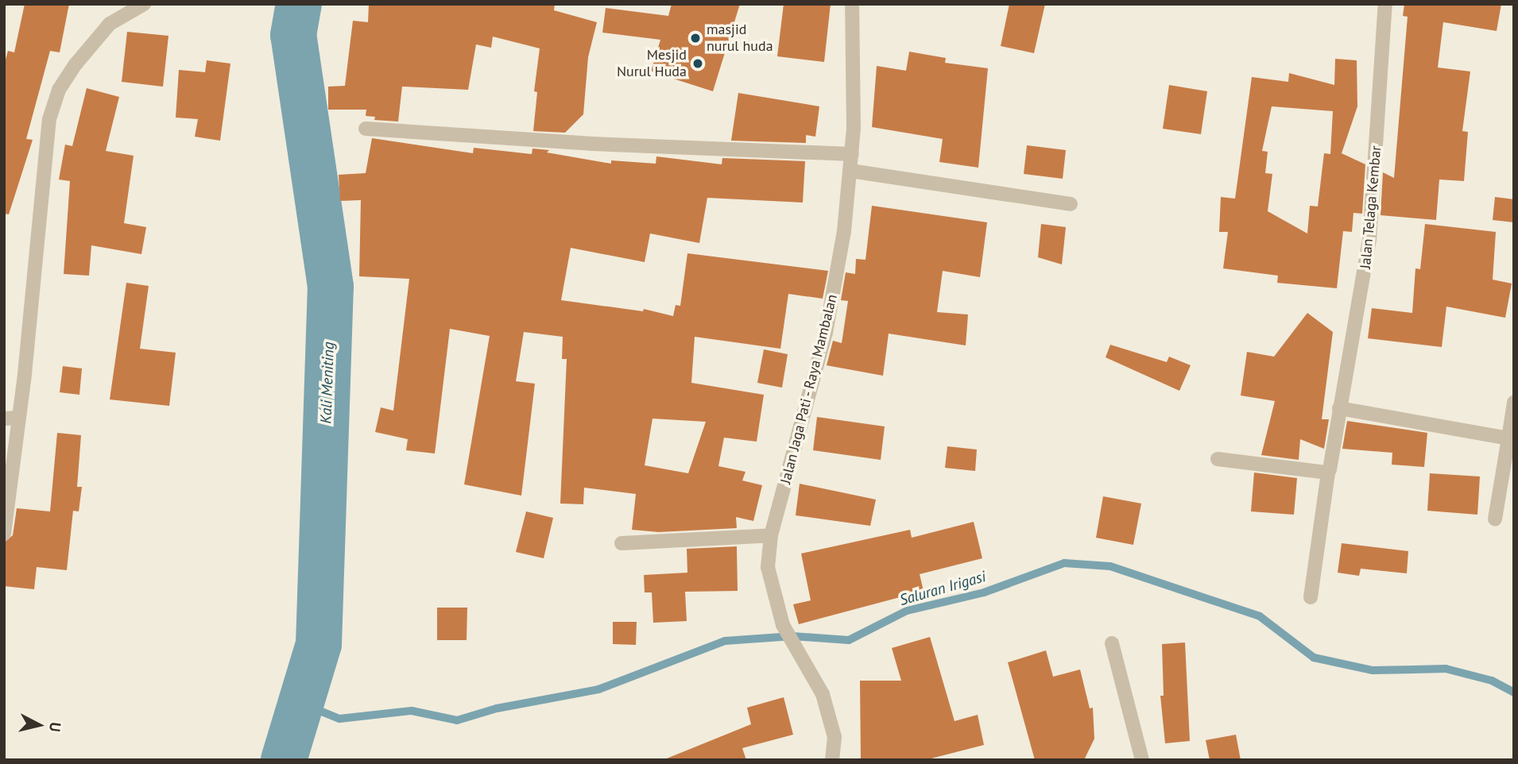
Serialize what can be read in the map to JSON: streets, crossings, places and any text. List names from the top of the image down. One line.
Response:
{"streets":{"street":["Jalan Telaga Kembar","Jalan Jaga Pati - Raya Mambalan"]},"water":["Kali Meniting","Saluran Irigasi"],"places":["masjid nurul huda","Mesjid Nurul Huda"],"north":"right"}
